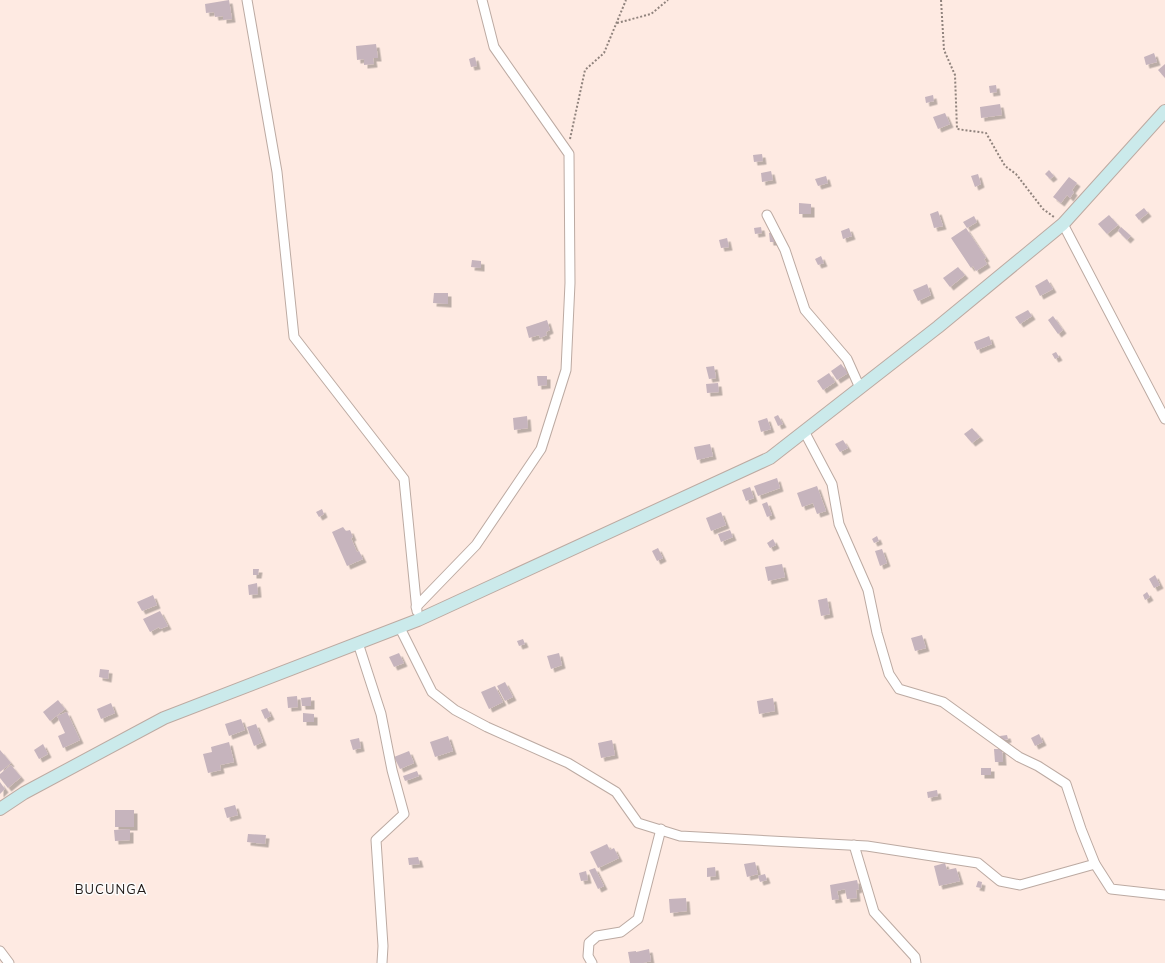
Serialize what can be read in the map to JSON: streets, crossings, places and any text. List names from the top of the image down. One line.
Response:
{"districts":["BUCUNGA"]}
